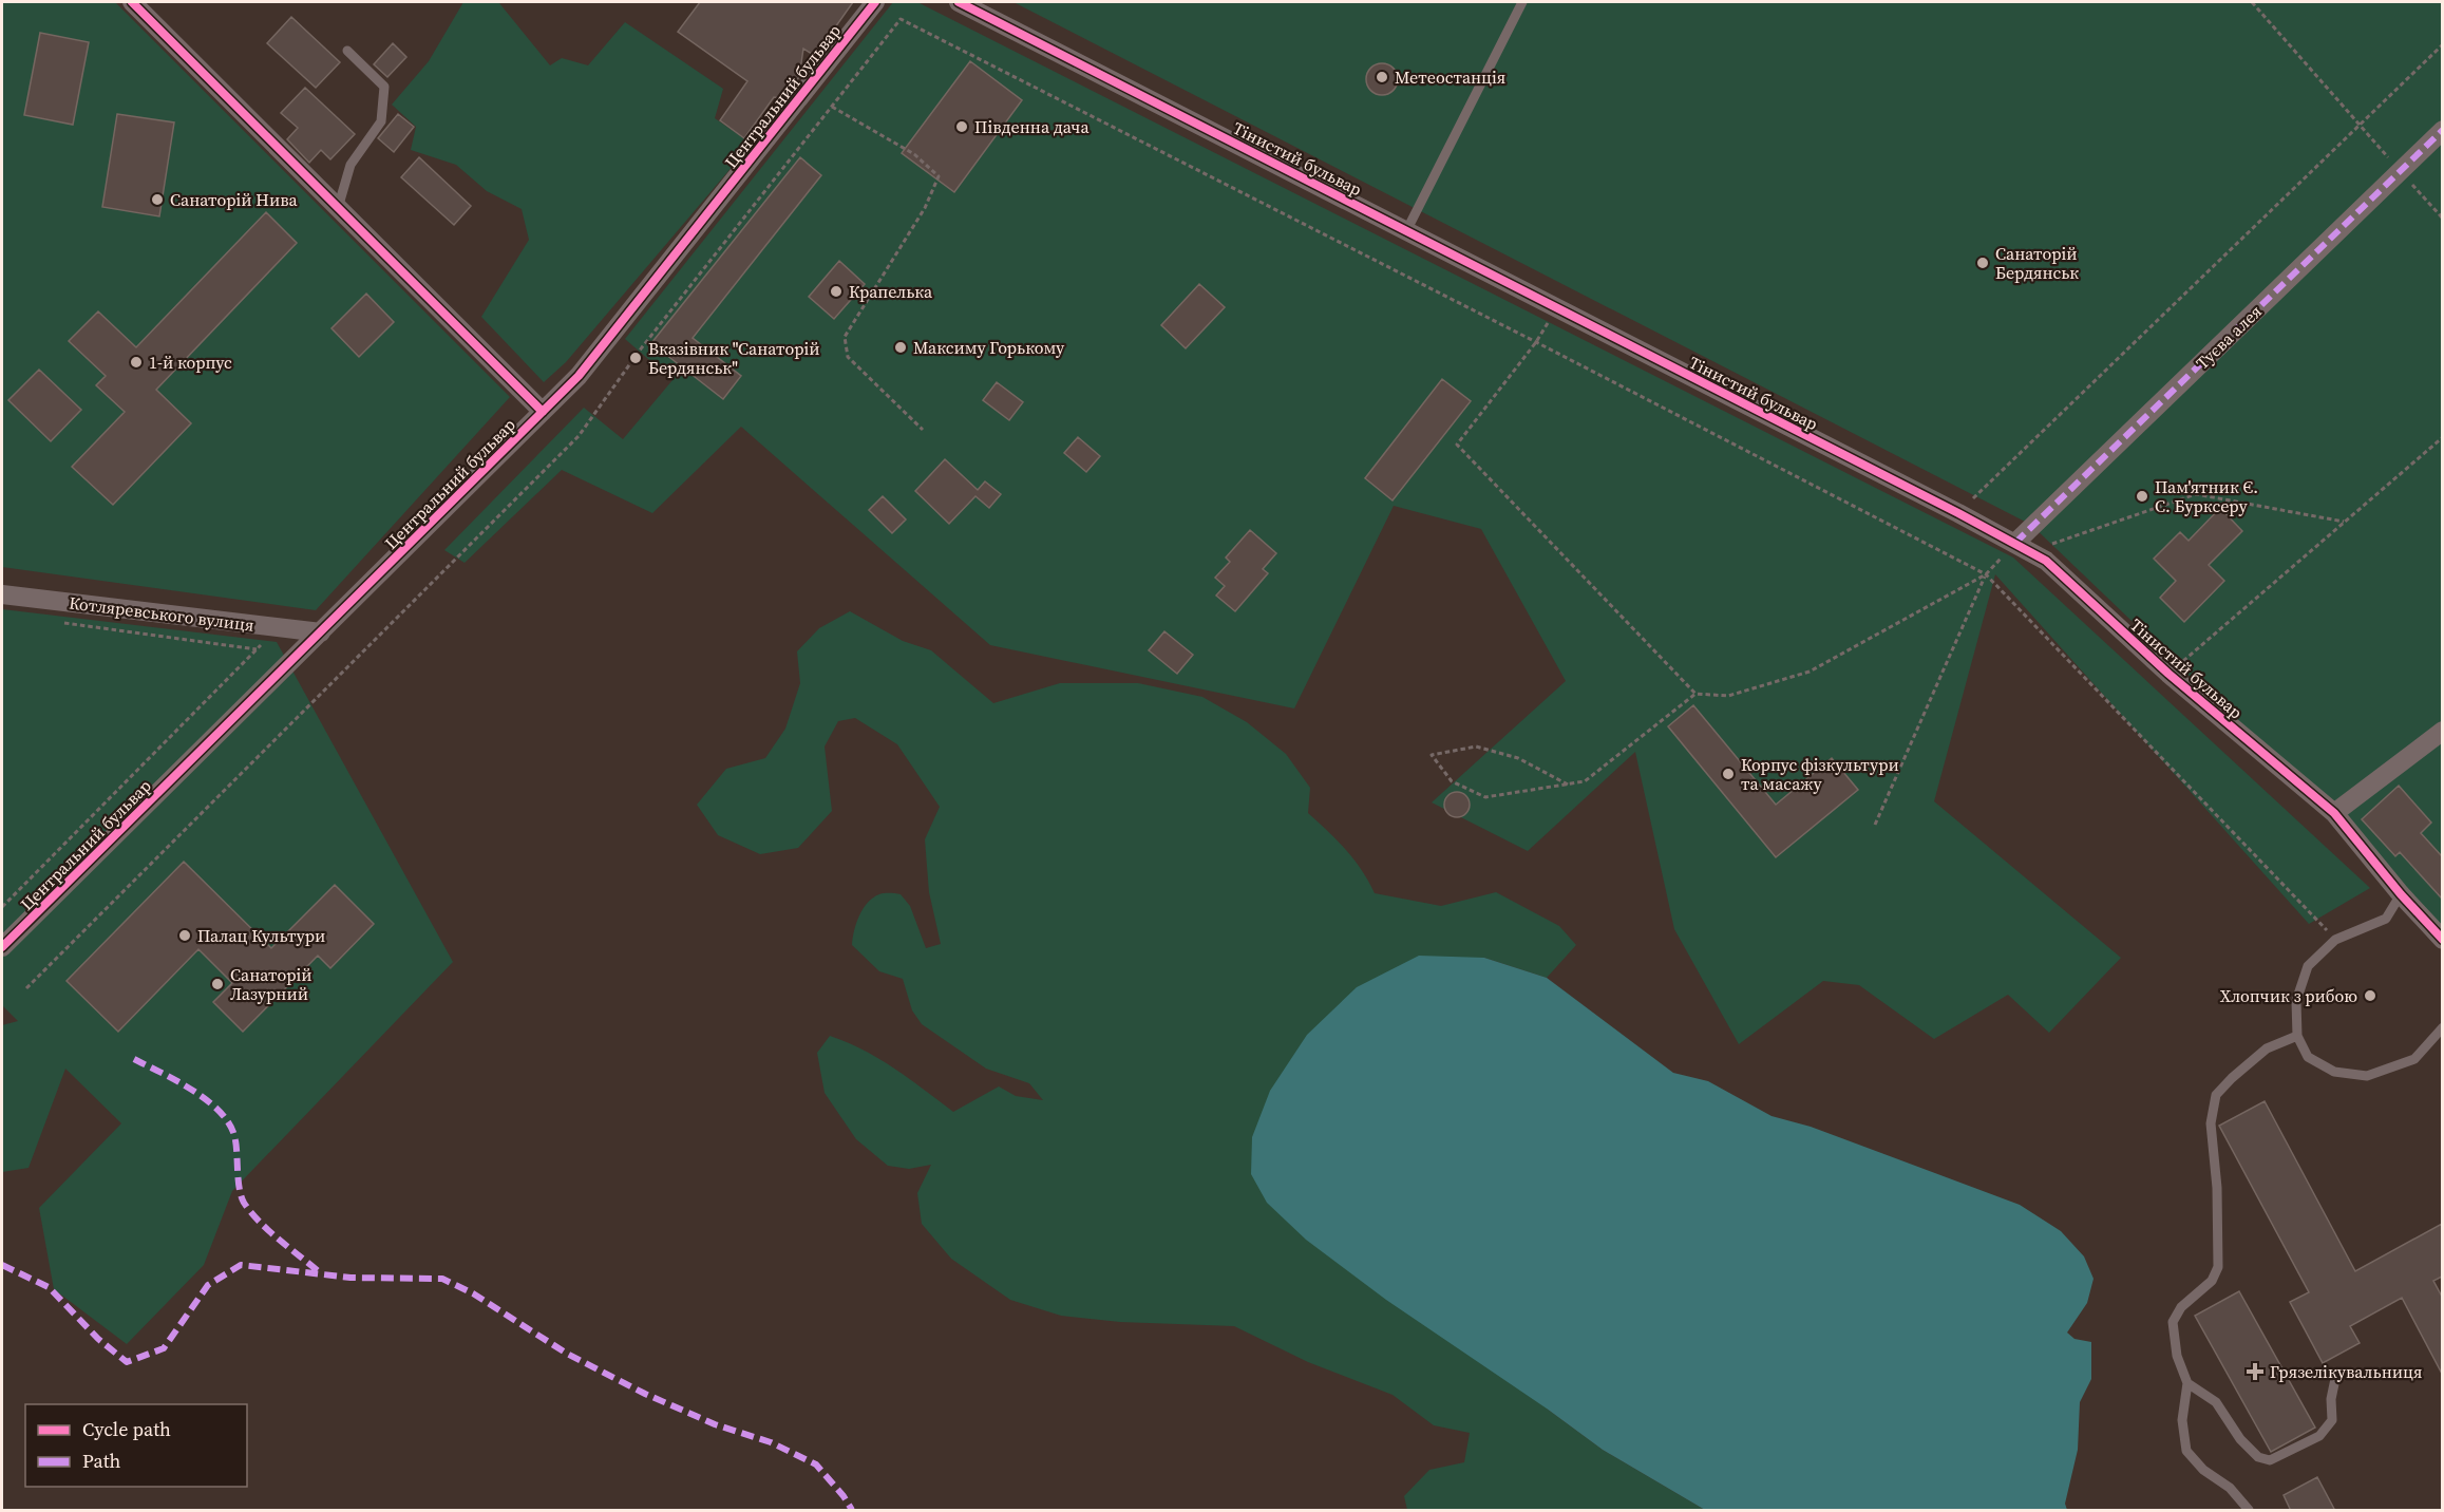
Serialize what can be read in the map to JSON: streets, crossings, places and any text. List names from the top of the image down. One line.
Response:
{"streets":{"street":["Центральний бульвар","Тінистий бульвар","Туєва алея","Котляревського вулиця"]},"crossings":[["Центральний бульвар","Котляревського вулиця"],["Тінистий бульвар","Туєва алея"]],"places":{"other":["Метеостанція","Південна дача","Санаторій Нива","Санаторій Бердянськ","Крапелька","Максиму Горькому","Вказівник \"Санаторій Бердянськ\"","1-й корпус","Пам'ятник Є. С. Бурксеру","Корпус фізкультури та масажу","Палац Культури","Санаторій Лазурний","Хлопчик з рибою"],"health":["Грязелікувальниця"]},"legend":["Cycle path","Path"]}
